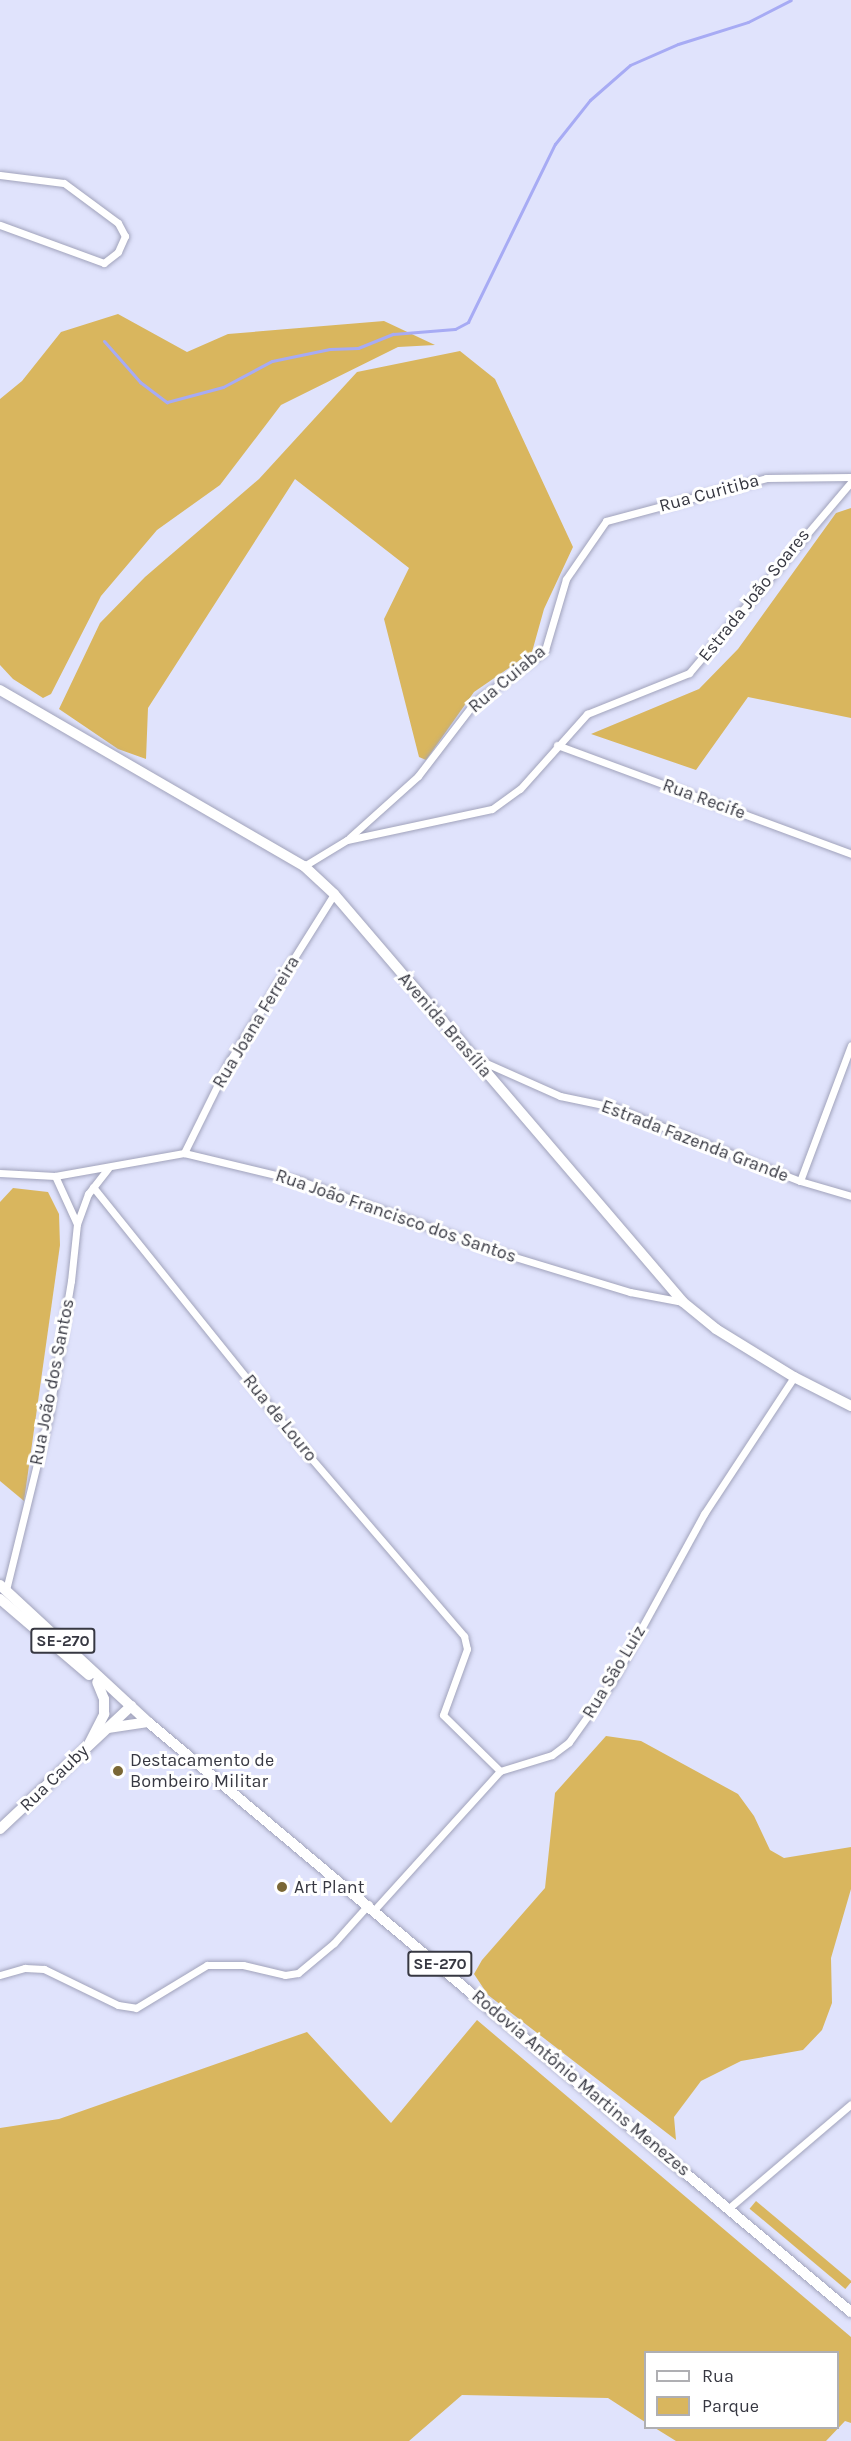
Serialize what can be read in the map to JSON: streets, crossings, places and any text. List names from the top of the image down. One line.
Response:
{"streets":{"main road":["Avenida Brasília","SE-270","Rua Cauby","Rodovia Antônio Martins Menezes"],"street":["Rua Curitiba","Estrada João Soares","Rua Cuiaba","Rua Recife","Rua Joana Ferreira","Estrada Fazenda Grande","Rua João Francisco dos Santos","Rua João dos Santos","Rua de Louro","Rua São Luiz"]},"crossings":[["Rua Curitiba","Estrada João Soares"],["Rua Curitiba","Rua Cuiaba"],["Estrada João Soares","Rua Cuiaba"],["Estrada João Soares","Rua Recife"],["Estrada João Soares","Avenida Brasília"],["Rua Joana Ferreira","Avenida Brasília"],["Rua Joana Ferreira","Rua João Francisco dos Santos"],["Avenida Brasília","Estrada Fazenda Grande"],["Avenida Brasília","Rua João Francisco dos Santos"],["Avenida Brasília","Rua São Luiz"],["Rua João Francisco dos Santos","Rua João dos Santos"],["Rua João dos Santos","Rua de Louro"],["Rua João dos Santos","Rodovia Antônio Martins Menezes"],["Rua de Louro","Rua São Luiz"],["Rua Cauby","Rodovia Antônio Martins Menezes"]],"places":["Destacamento de Bombeiro Militar","Art Plant"],"legend":["Rua","Parque"]}
